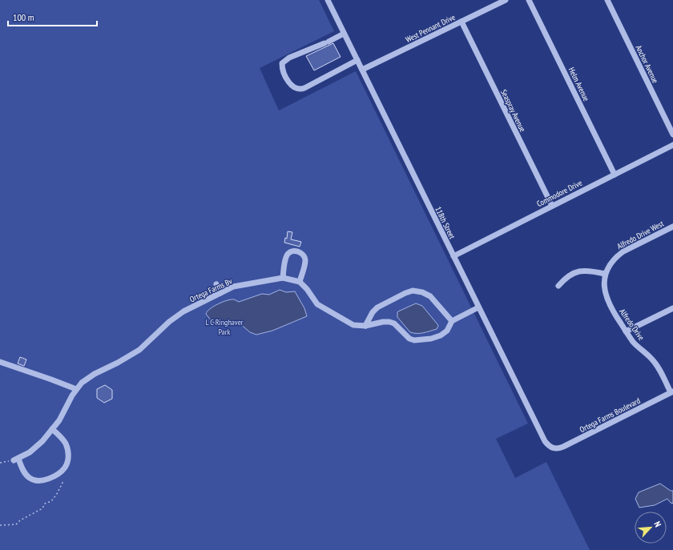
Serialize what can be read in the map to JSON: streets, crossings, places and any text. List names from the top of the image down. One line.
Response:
{"streets":{"street":["West Pennant Drive","Anchor Avenue","Helm Avenue","Seaspray Avenue","Commodore Drive","118th Street","Alfredo Drive West","Ortega Farms Bv","Alfredo Drive","Ortega Farms Boulevard"]},"crossings":[["West Pennant Drive","Seaspray Avenue"],["West Pennant Drive","118th Street"],["Helm Avenue","Commodore Drive"],["Seaspray Avenue","Commodore Drive"],["Commodore Drive","118th Street"],["118th Street","Ortega Farms Boulevard"],["Alfredo Drive West","Alfredo Drive"],["Alfredo Drive","Ortega Farms Boulevard"]],"parks":["L C Ringhaver Park"],"scale_bar":"100 m","north":"top right"}
